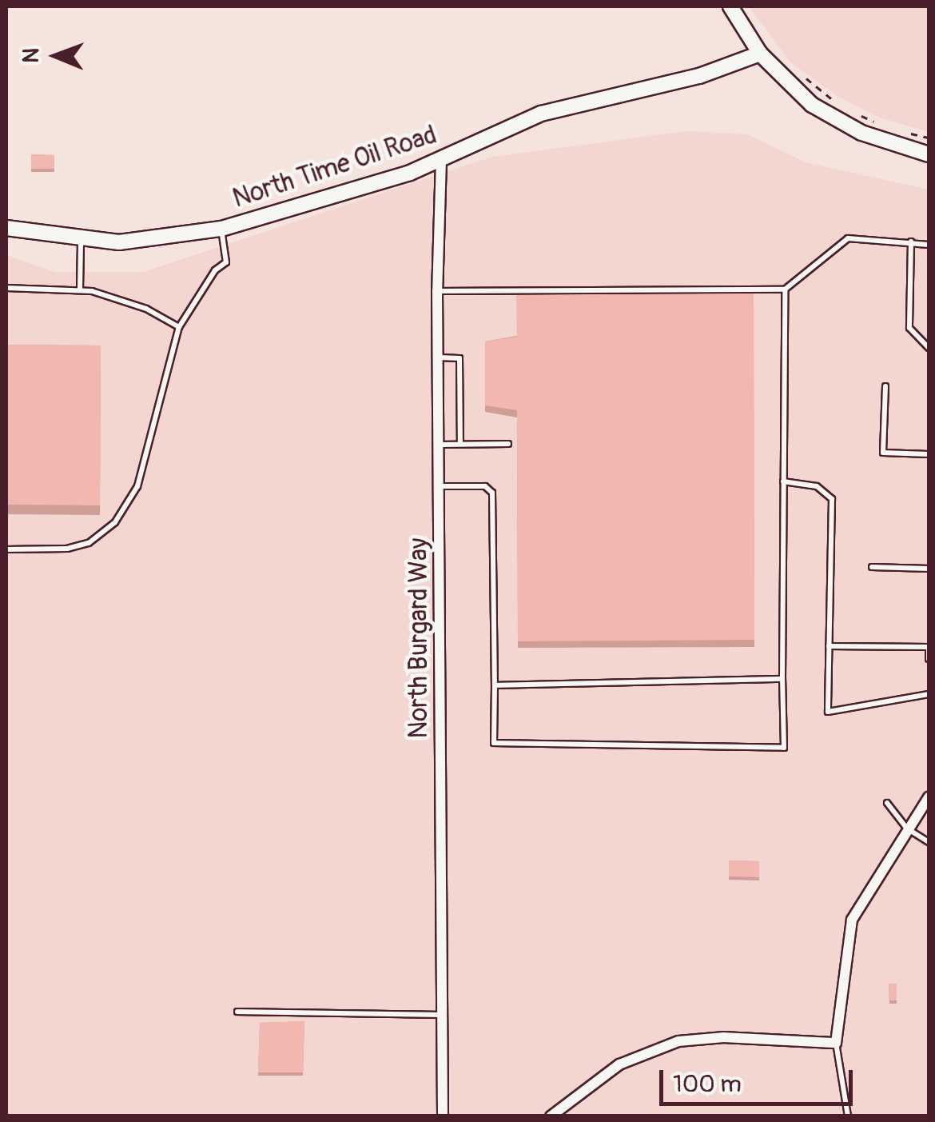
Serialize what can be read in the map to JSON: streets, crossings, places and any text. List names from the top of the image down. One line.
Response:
{"streets":{"street":["North Time Oil Road","North Burgard Way"]},"crossings":[["North Time Oil Road","North Burgard Way"]],"scale_bar":"100 m","north":"left"}
